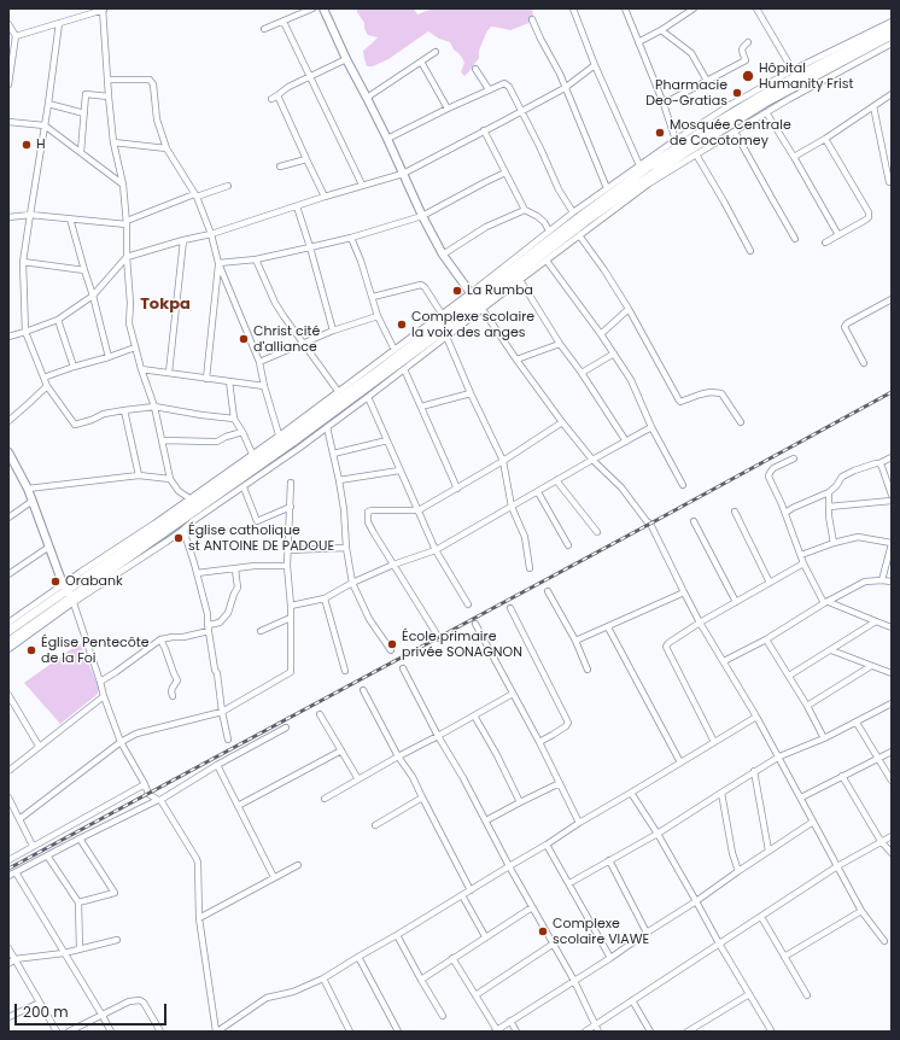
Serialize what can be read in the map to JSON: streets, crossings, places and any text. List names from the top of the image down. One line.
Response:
{"districts":["Tokpa"],"places":["Hôpital Humanity Frist","Pharmacie Deo-Gratias","Mosquée Centrale de Cocotomey","H","La Rumba","Complexe scolaire la voix des anges","Christ cité d'alliance","Église catholique st ANTOINE DE PADOUE","Orabank","École primaire privée SONAGNON","Église Pentecôte de la Foi","Complexe scolaire VIAWE"],"scale_bar":"200 m"}
